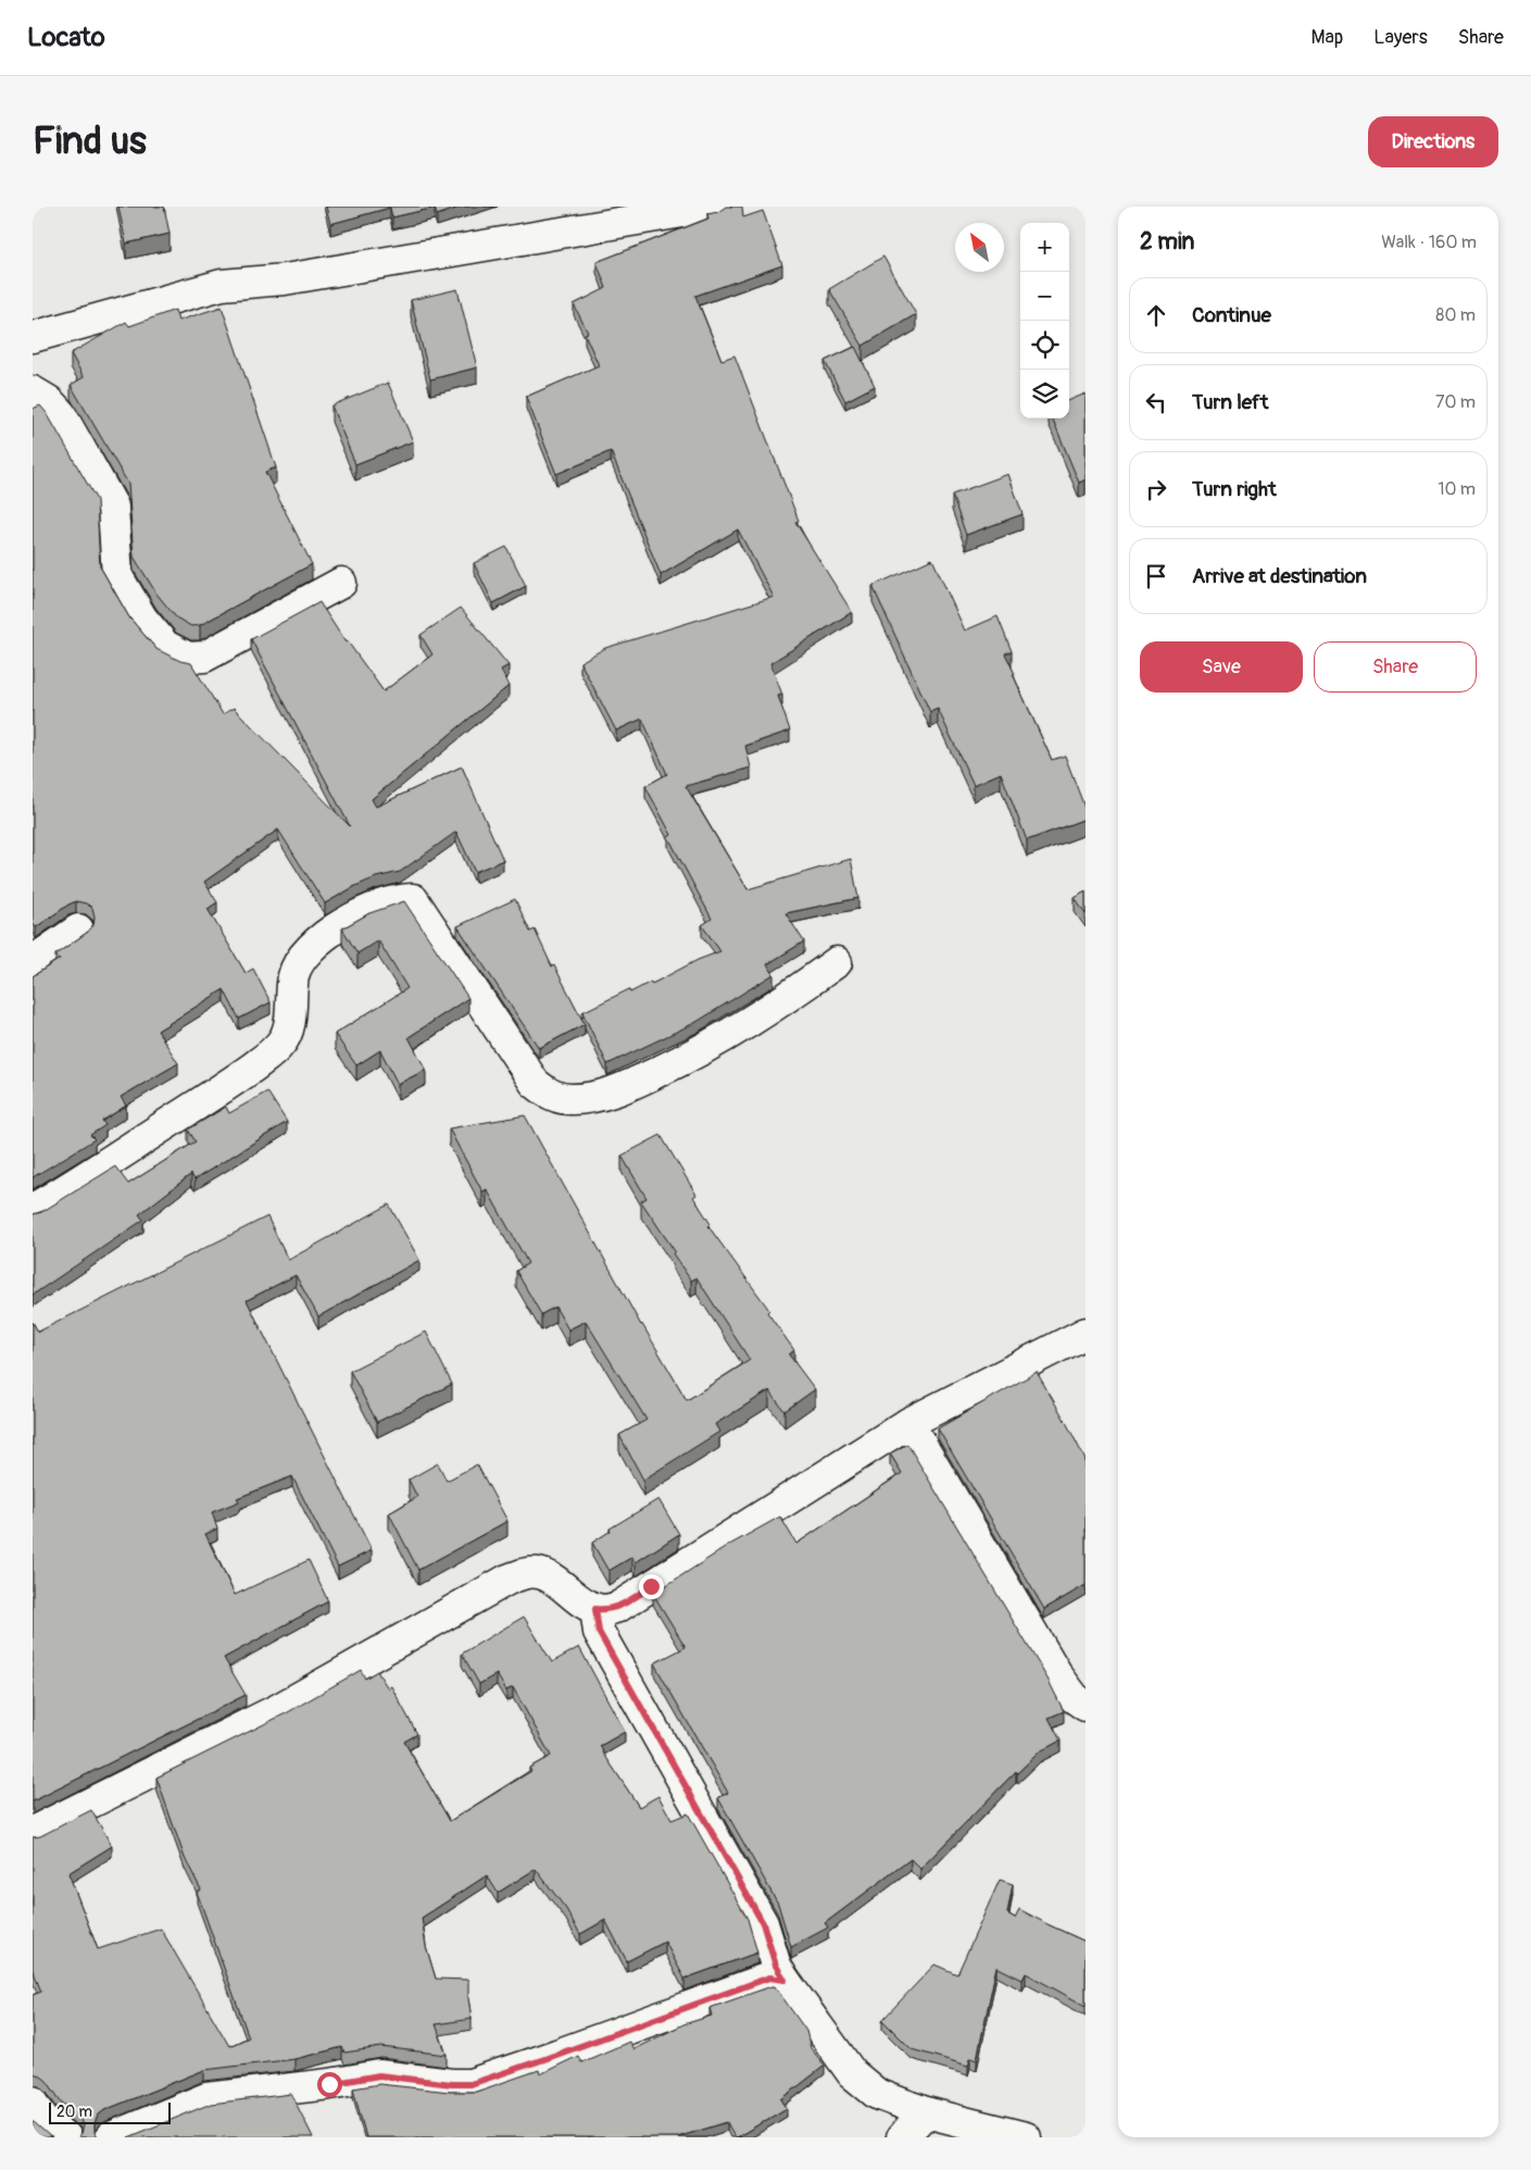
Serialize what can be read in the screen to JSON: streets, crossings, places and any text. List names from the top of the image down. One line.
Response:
{"scale_bar":"20 m","north":"top left","page":{"header":"Locato","nav":["Map","Layers","Share"],"buttons":["Directions",["Save","Share"]],"title":"Find us","heading":["2 min","Walk · 160 m"],"map_buttons":["+","−"],"list":[["Continue","80 m"],["Turn left","70 m"],["Turn right","10 m"],"Arrive at destination"],"scale":"20 m"}}
